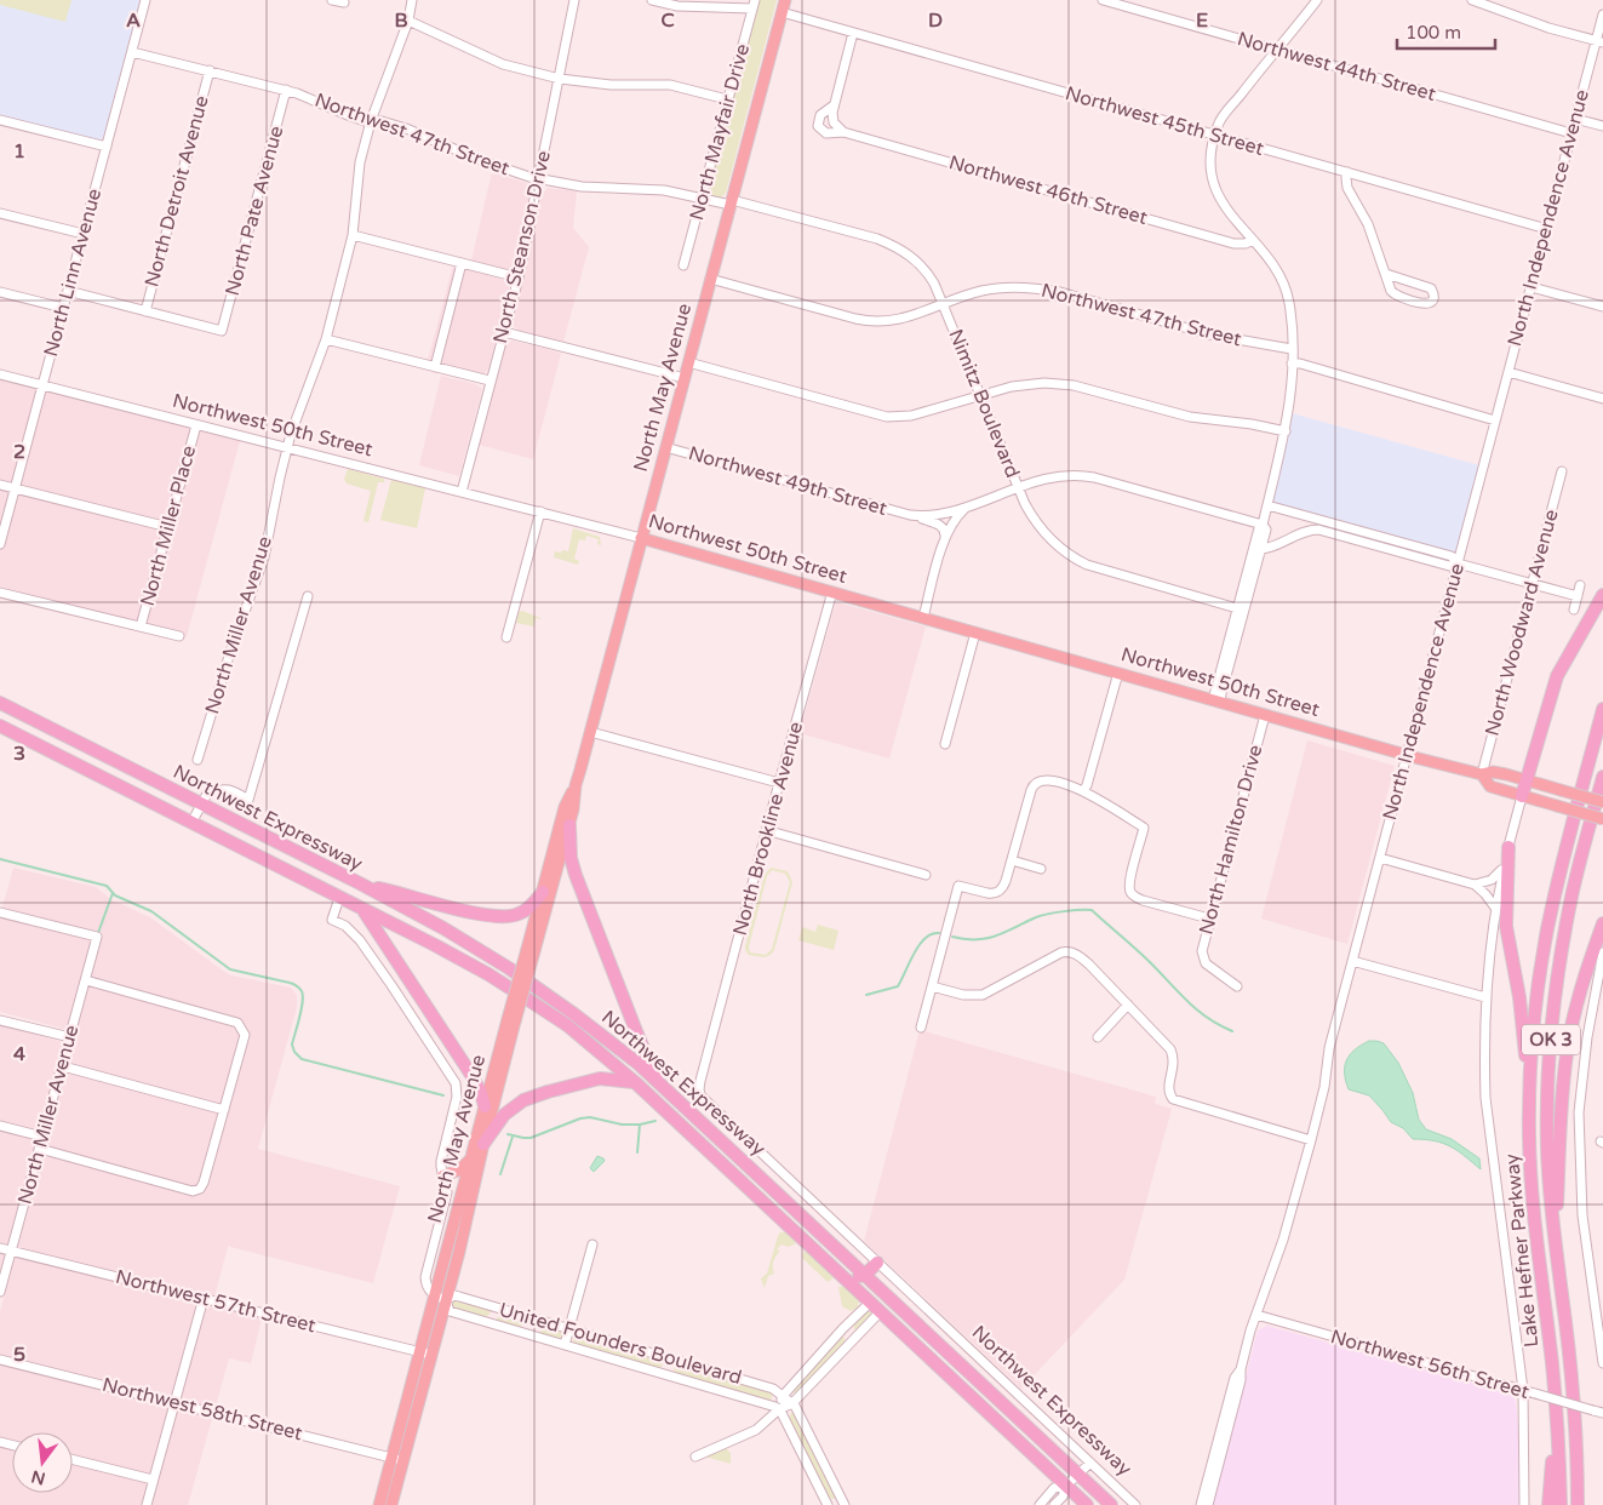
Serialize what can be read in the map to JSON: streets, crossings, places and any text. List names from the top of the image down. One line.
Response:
{"streets":{"highway":["Northwest Expressway","OK 3","Lake Hefner Parkway"],"main road":["North May Avenue","Northwest 50th Street"],"street":["Northwest 44th Street","Northwest 45th Street","North Mayfair Drive","Northwest 47th Street","Northwest 46th Street","North Detroit Avenue","North Pate Avenue","North Independence Avenue","North Steanson Drive","North Linn Avenue","Nimitz Boulevard","Northwest 49th Street","North Miller Place","North Woodward Avenue","North Miller Avenue","North Brookline Avenue","North Hamilton Drive","Northwest 57th Street","United Founders Boulevard","Northwest 56th Street","Northwest 58th Street"]},"crossings":[["Northwest 44th Street","North Independence Avenue"],["Northwest 45th Street","North Independence Avenue"],["Northwest 45th Street","North May Avenue"],["North Mayfair Drive","Northwest 47th Street"],["Northwest 47th Street","North Detroit Avenue"],["Northwest 47th Street","North Pate Avenue"],["Northwest 47th Street","North Steanson Drive"],["Northwest 47th Street","North Linn Avenue"],["Northwest 47th Street","North May Avenue"],["Northwest 47th Street","Nimitz Boulevard"],["Northwest 47th Street","North Miller Avenue"],["North Detroit Avenue","North Pate Avenue"],["North Independence Avenue","Northwest 50th Street"],["North Independence Avenue","Northwest 56th Street"],["North Steanson Drive","Northwest 50th Street"],["North Linn Avenue","Northwest 50th Street"],["North May Avenue","Nimitz Boulevard"],["North May Avenue","Northwest 50th Street"],["North May Avenue","Northwest 49th Street"],["North May Avenue","Northwest 57th Street"],["North May Avenue","United Founders Boulevard"],["North May Avenue","Northwest 58th Street"],["Nimitz Boulevard","Northwest 49th Street"],["Northwest 50th Street","North Miller Place"],["Northwest 50th Street","North Woodward Avenue"],["Northwest 50th Street","North Miller Avenue"],["Northwest 50th Street","North Brookline Avenue"],["Northwest 50th Street","North Hamilton Drive"],["North Miller Avenue","Northwest 57th Street"],["Northwest Expressway","North Brookline Avenue"],["OK 3","Lake Hefner Parkway"]],"scale_bar":"100 m","north":"bottom","grid":{"columns":["A","B","C","D","E"],"rows":["1","2","3","4","5"]}}
